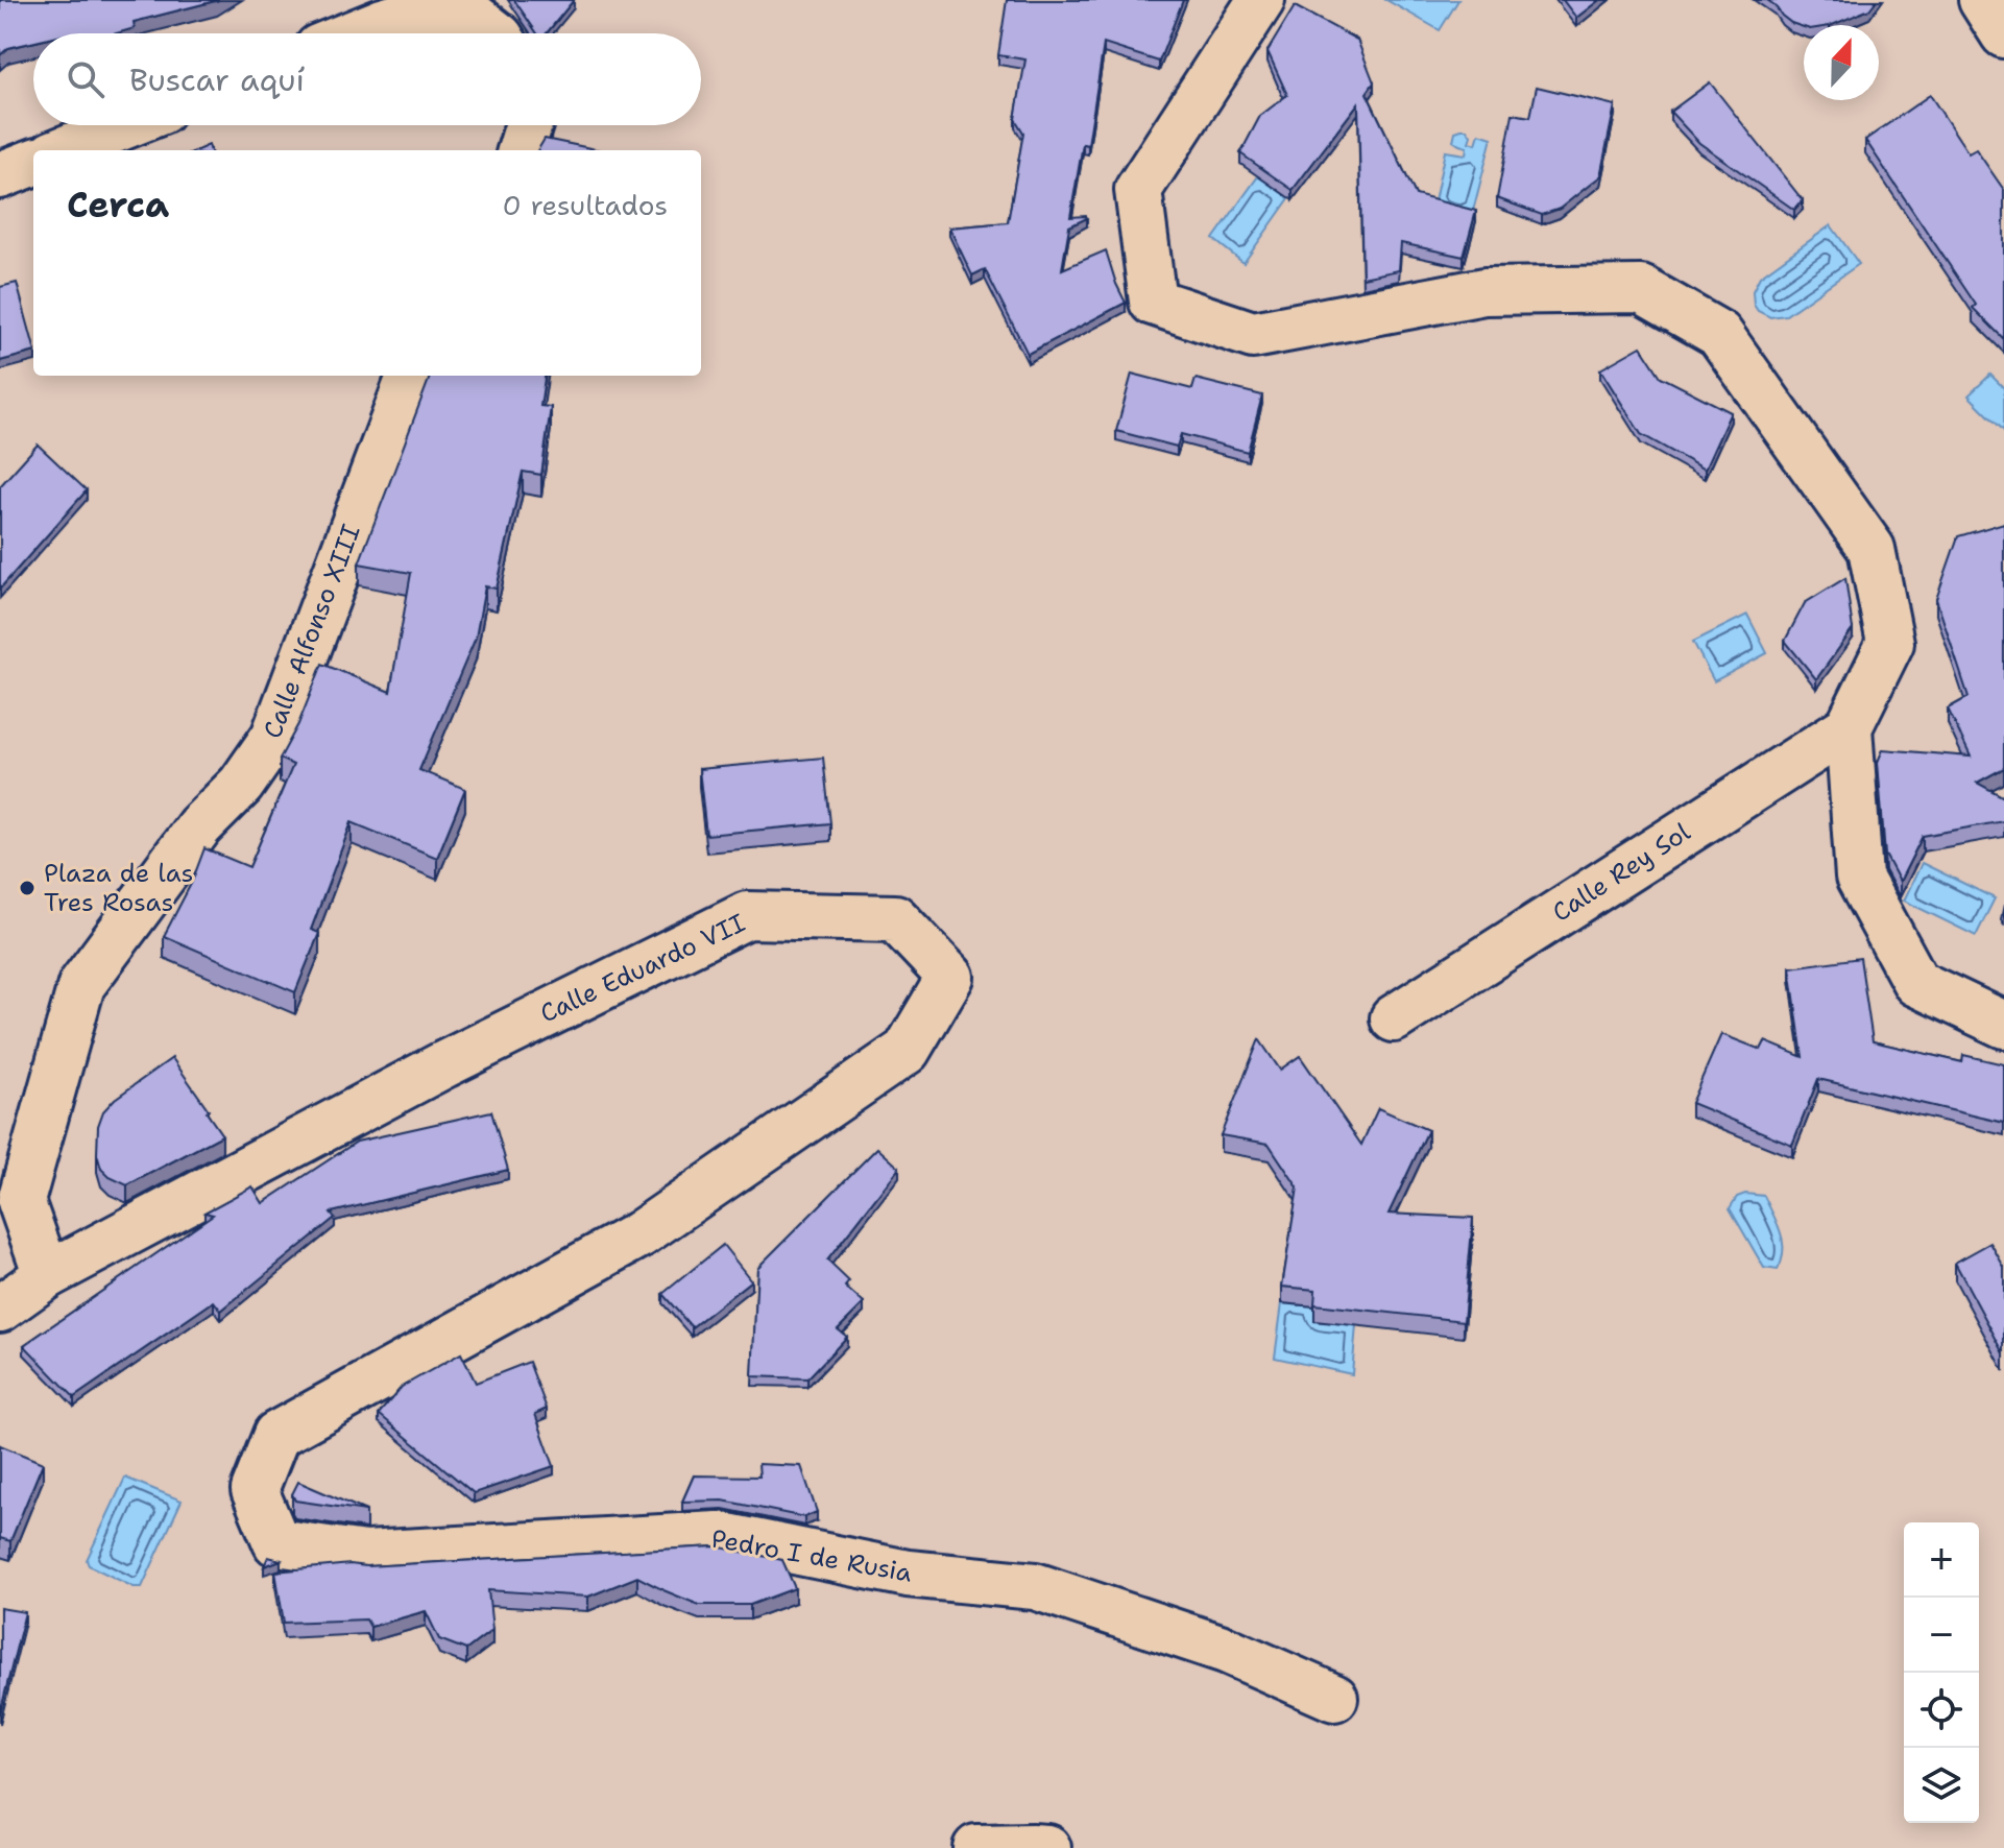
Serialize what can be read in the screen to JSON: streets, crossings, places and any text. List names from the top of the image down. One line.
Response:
{"streets":{"main road":["Calle Alfonso XIII","Calle Rey Sol","Calle Eduardo VII","Pedro I de Rusia"]},"crossings":[["Calle Alfonso XIII","Calle Eduardo VII"],["Calle Eduardo VII","Pedro I de Rusia"]],"places":["Plaza de las Tres Rosas"],"north":"top","page":{"search":"Buscar aquí","heading":["Cerca","0 resultados"],"map_buttons":["+","−"]}}
